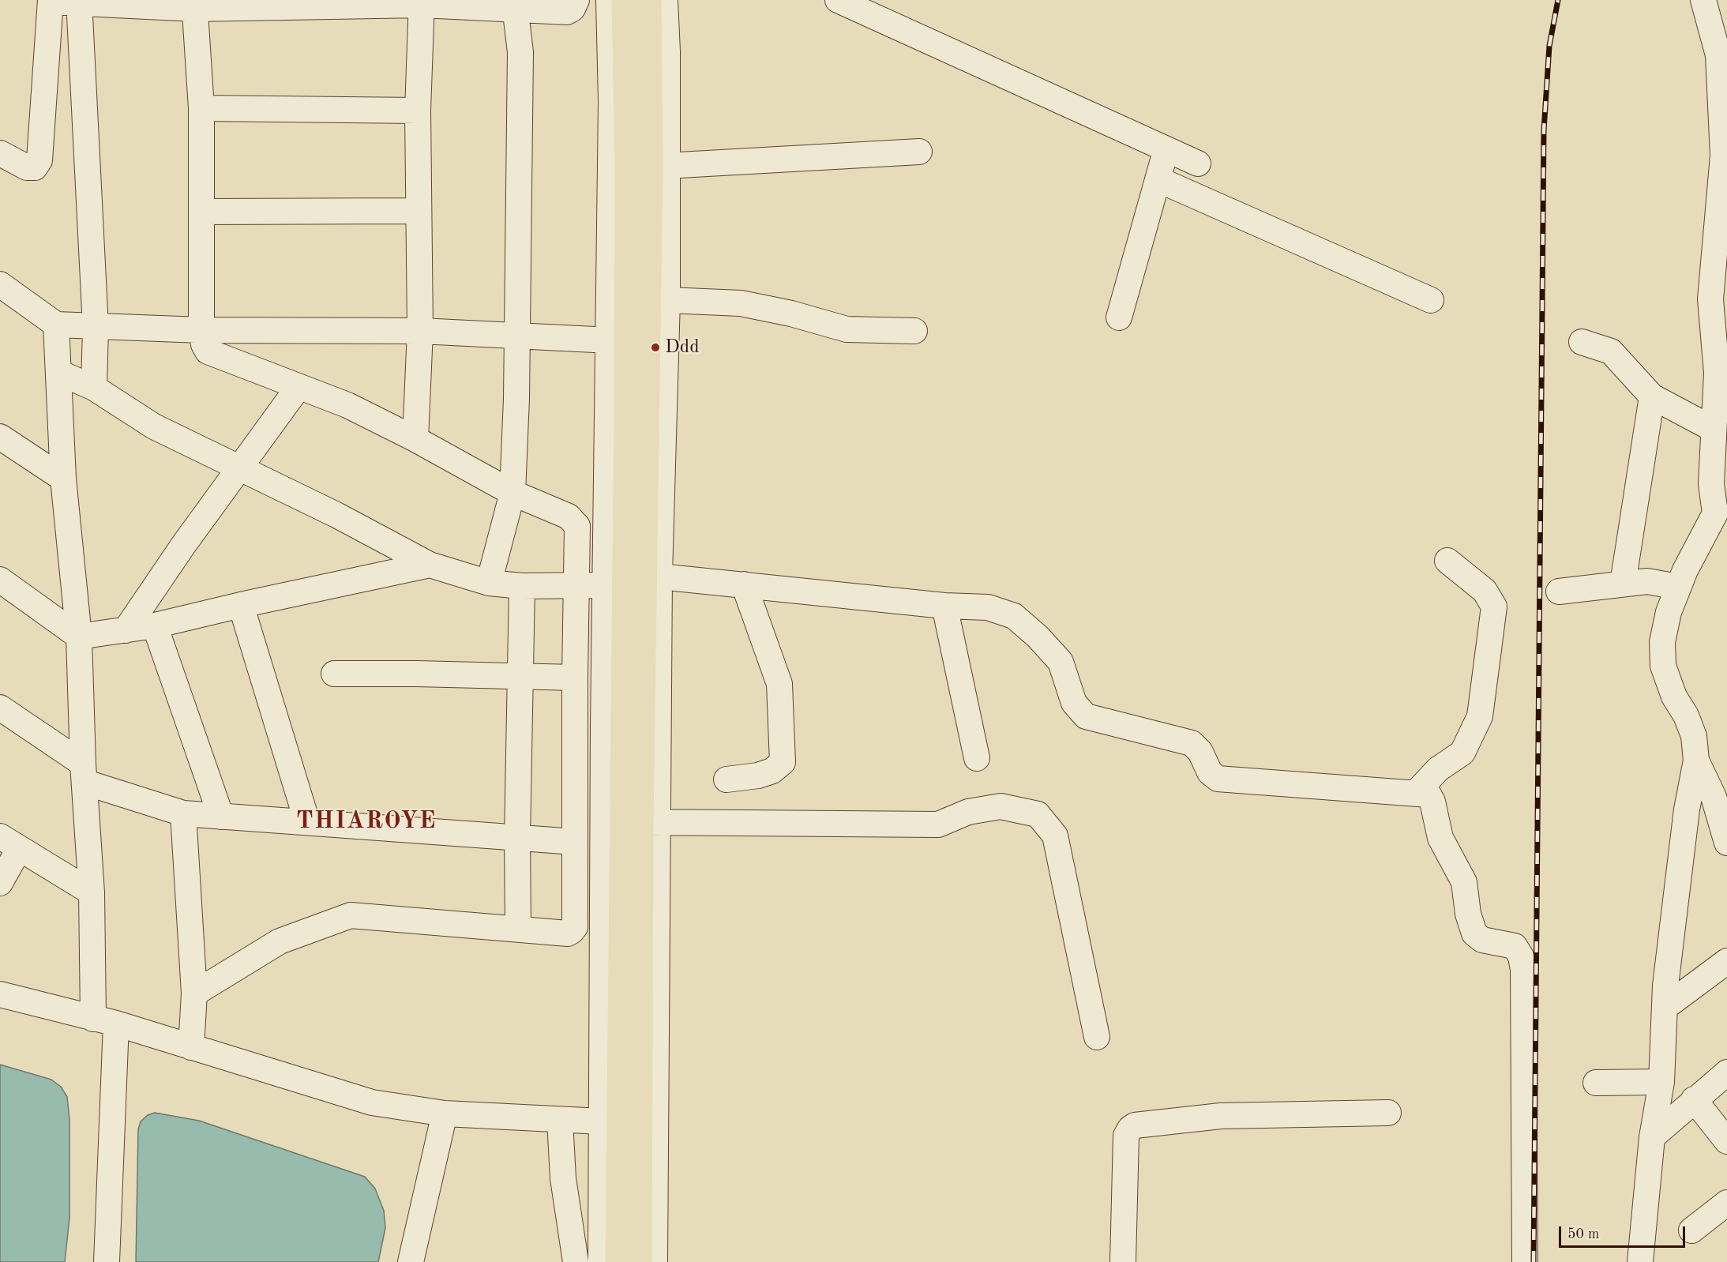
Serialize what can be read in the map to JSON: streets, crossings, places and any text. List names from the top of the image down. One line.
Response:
{"districts":["THIAROYE"],"places":["Ddd"],"scale_bar":"50 m"}
